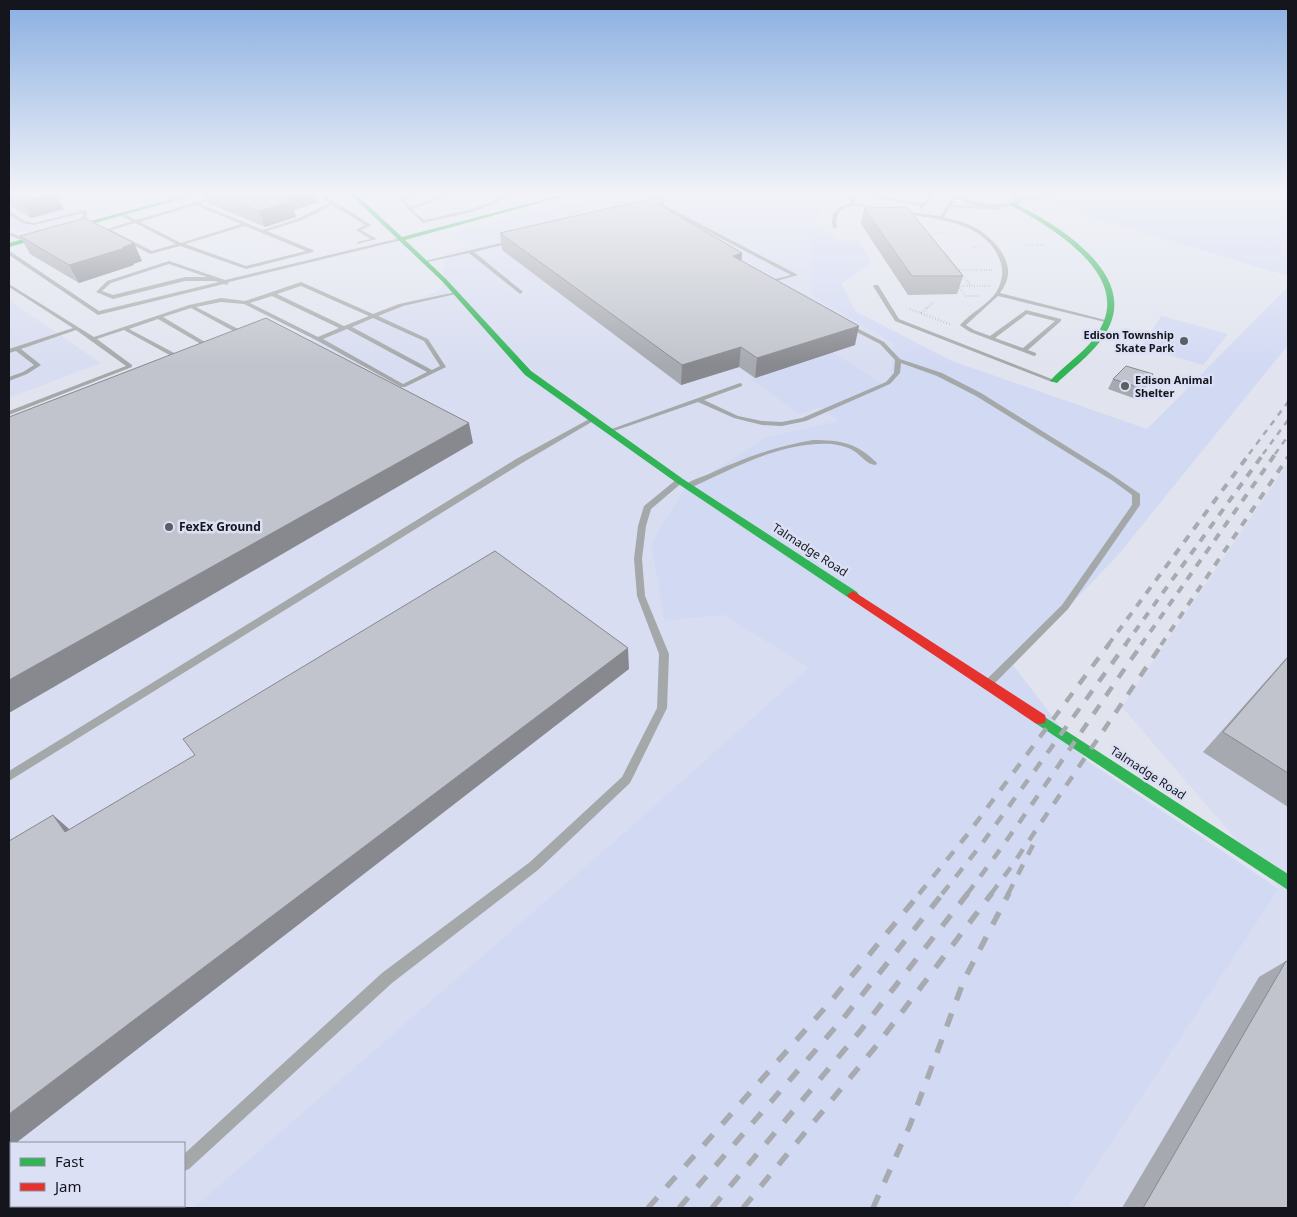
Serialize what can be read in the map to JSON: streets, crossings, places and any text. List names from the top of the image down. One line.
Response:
{"streets":{"street":["Talmadge Road"]},"places":["Edison Township Skate Park","Edison Animal Shelter","FexEx Ground"],"legend":["Fast","Jam"]}
